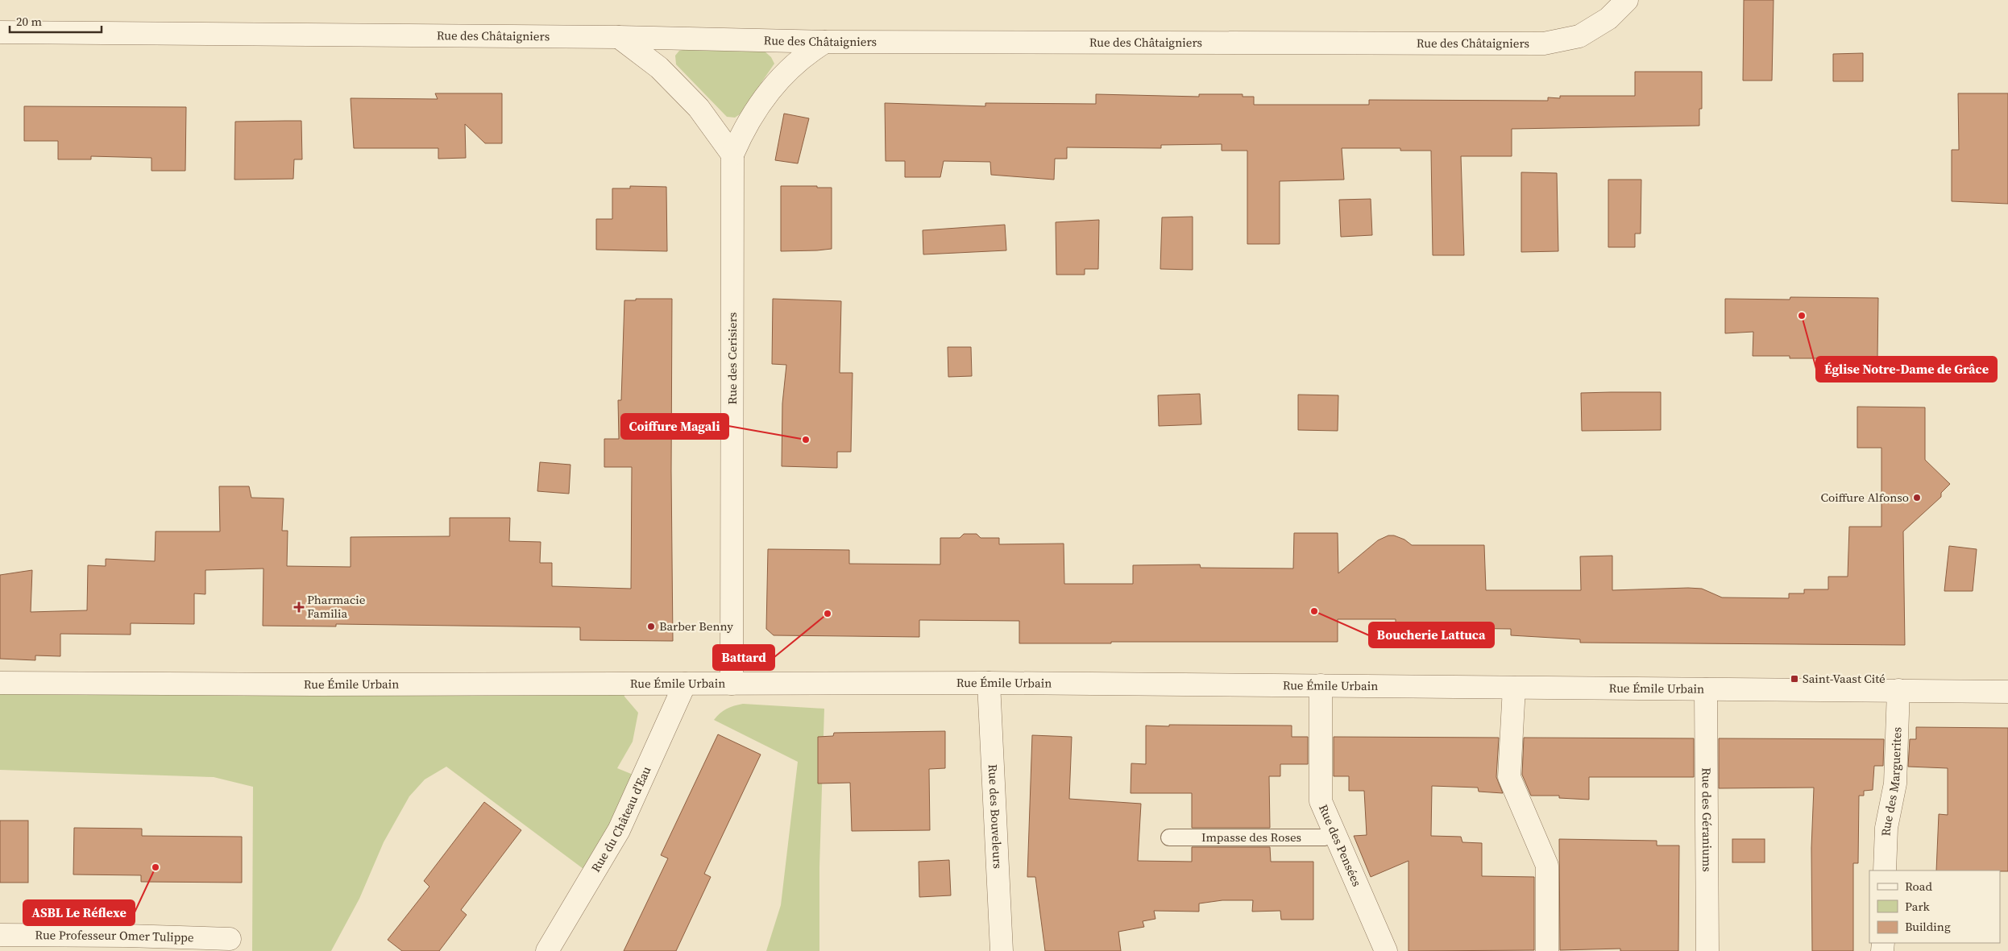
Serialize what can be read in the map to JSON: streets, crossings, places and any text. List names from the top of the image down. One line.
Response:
{"streets":{"street":["Rue des Châtaigniers","Rue des Cerisiers","Rue Émile Urbain","Rue des Marguerites","Rue des Bouveleurs","Rue du Château d'Eau","Rue des Géraniums","Rue des Pensées","Rue Professeur Omer Tulippe"],"lane":["Impasse des Roses"]},"crossings":[["Rue des Châtaigniers","Rue des Cerisiers"],["Rue des Cerisiers","Rue Émile Urbain"],["Rue Émile Urbain","Rue des Marguerites"],["Rue Émile Urbain","Rue des Bouveleurs"],["Rue Émile Urbain","Rue du Château d'Eau"],["Rue Émile Urbain","Rue des Géraniums"],["Rue Émile Urbain","Rue des Pensées"],["Impasse des Roses","Rue des Pensées"]],"places":{"other":["Église Notre-Dame de Grâce","Coiffure Magali","Coiffure Alfonso","Boucherie Lattuca","Battard","Barber Benny","ASBL Le Réflexe"],"health":["Pharmacie Familia"],"transit":["Saint-Vaast Cité"]},"legend":["Road","Park","Building"],"scale_bar":"20 m"}
